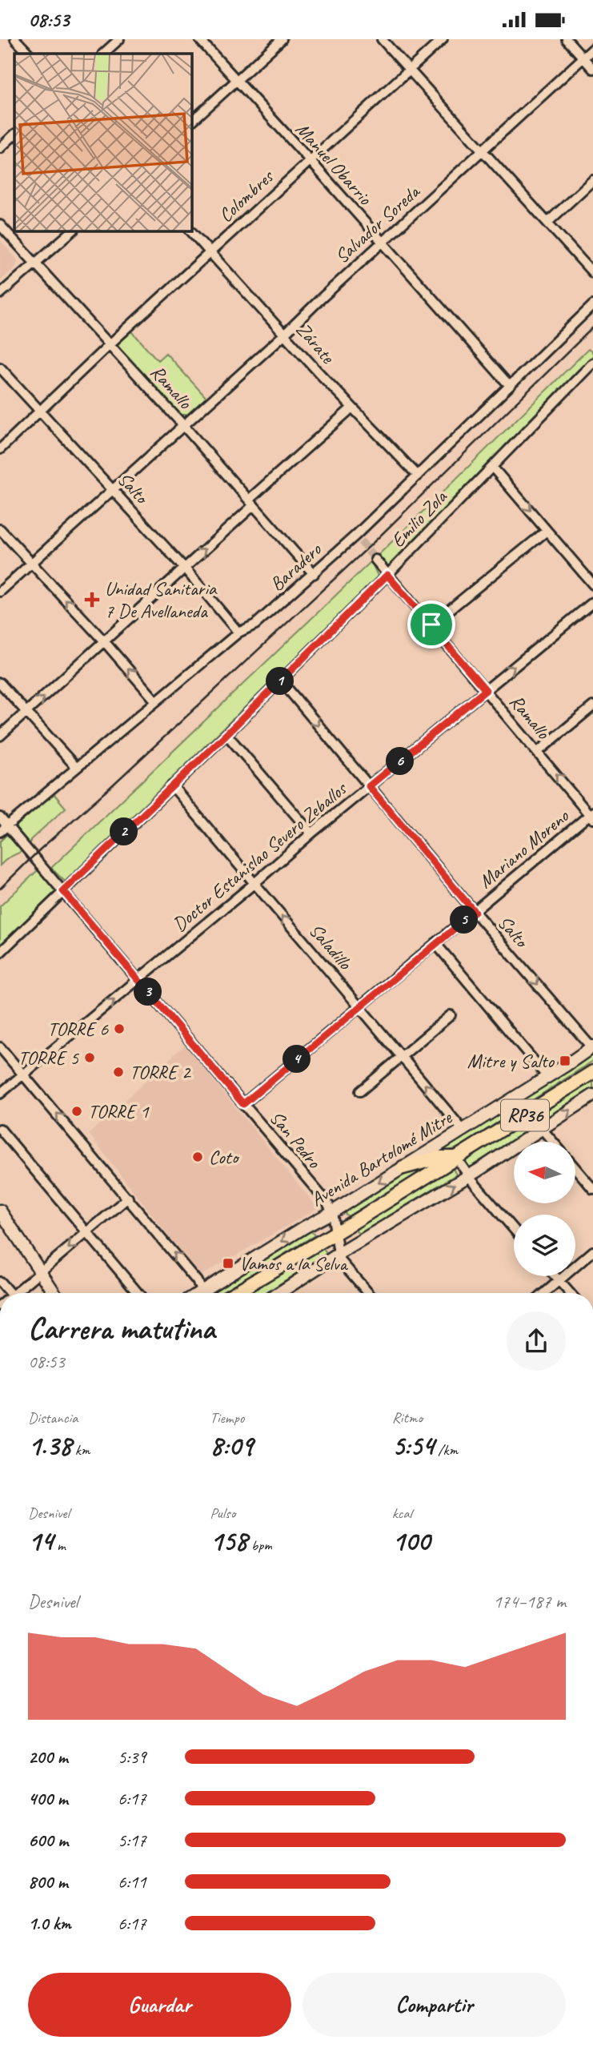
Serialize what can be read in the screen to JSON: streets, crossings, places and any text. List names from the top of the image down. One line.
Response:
{"streets":{"main road":["RP36","Avenida Bartolomé Mitre"],"street":["Manuel Obarrio","Colombres","Salvador Soreda","Zárate","Ramallo","Salto","Emilio Zola","Baradero","Mariano Moreno","Doctor Estanislao Severo Zeballos","Saladillo","San Pedro"]},"crossings":[["Manuel Obarrio","Colombres"],["Manuel Obarrio","Salvador Soreda"],["Manuel Obarrio","Baradero"],["Colombres","Zárate"],["Colombres","Ramallo"],["Colombres","Salto"],["Salvador Soreda","Zárate"],["Salvador Soreda","Ramallo"],["Salvador Soreda","Salto"],["Zárate","Baradero"],["Ramallo","Emilio Zola"],["Ramallo","Baradero"],["Ramallo","Mariano Moreno"],["Ramallo","Doctor Estanislao Severo Zeballos"],["Salto","Emilio Zola"],["Salto","Baradero"],["Salto","Mariano Moreno"],["Salto","Doctor Estanislao Severo Zeballos"],["Salto","Avenida Bartolomé Mitre"],["Emilio Zola","Saladillo"],["Emilio Zola","San Pedro"],["Baradero","San Pedro"],["Mariano Moreno","Saladillo"],["Mariano Moreno","San Pedro"],["Doctor Estanislao Severo Zeballos","Saladillo"],["Doctor Estanislao Severo Zeballos","San Pedro"],["Saladillo","Avenida Bartolomé Mitre"],["San Pedro","Avenida Bartolomé Mitre"]],"one_way":["Doctor Estanislao Severo Zeballos","Saladillo"],"places":{"health":["Unidad Sanitaria 7 De Avellaneda"],"other":["TORRE 6","TORRE 5","TORRE 2","TORRE 1","Coto"],"transit":["Mitre y Salto","Vamos a la Selva"]},"north":"left","page":{"status":"08:53","pins":["1","6","2","5","3","4"],"heading":["Carrera matutina","08:53"],"stats":[["Distancia","1.38 km"],["Tiempo","8:09"],["Ritmo","5:54 /km"],["Desnivel","14 m"],["Pulso","158 bpm"],["kcal","100"]],"chart":["Desnivel","174–187 m"],"list":[{"name":"200 m","note":"5:39"},{"name":"400 m","note":"6:17"},{"name":"600 m","note":"5:17"},{"name":"800 m","note":"6:11"},{"name":"1.0 km","note":"6:17"}],"buttons":["Guardar","Compartir"]}}
